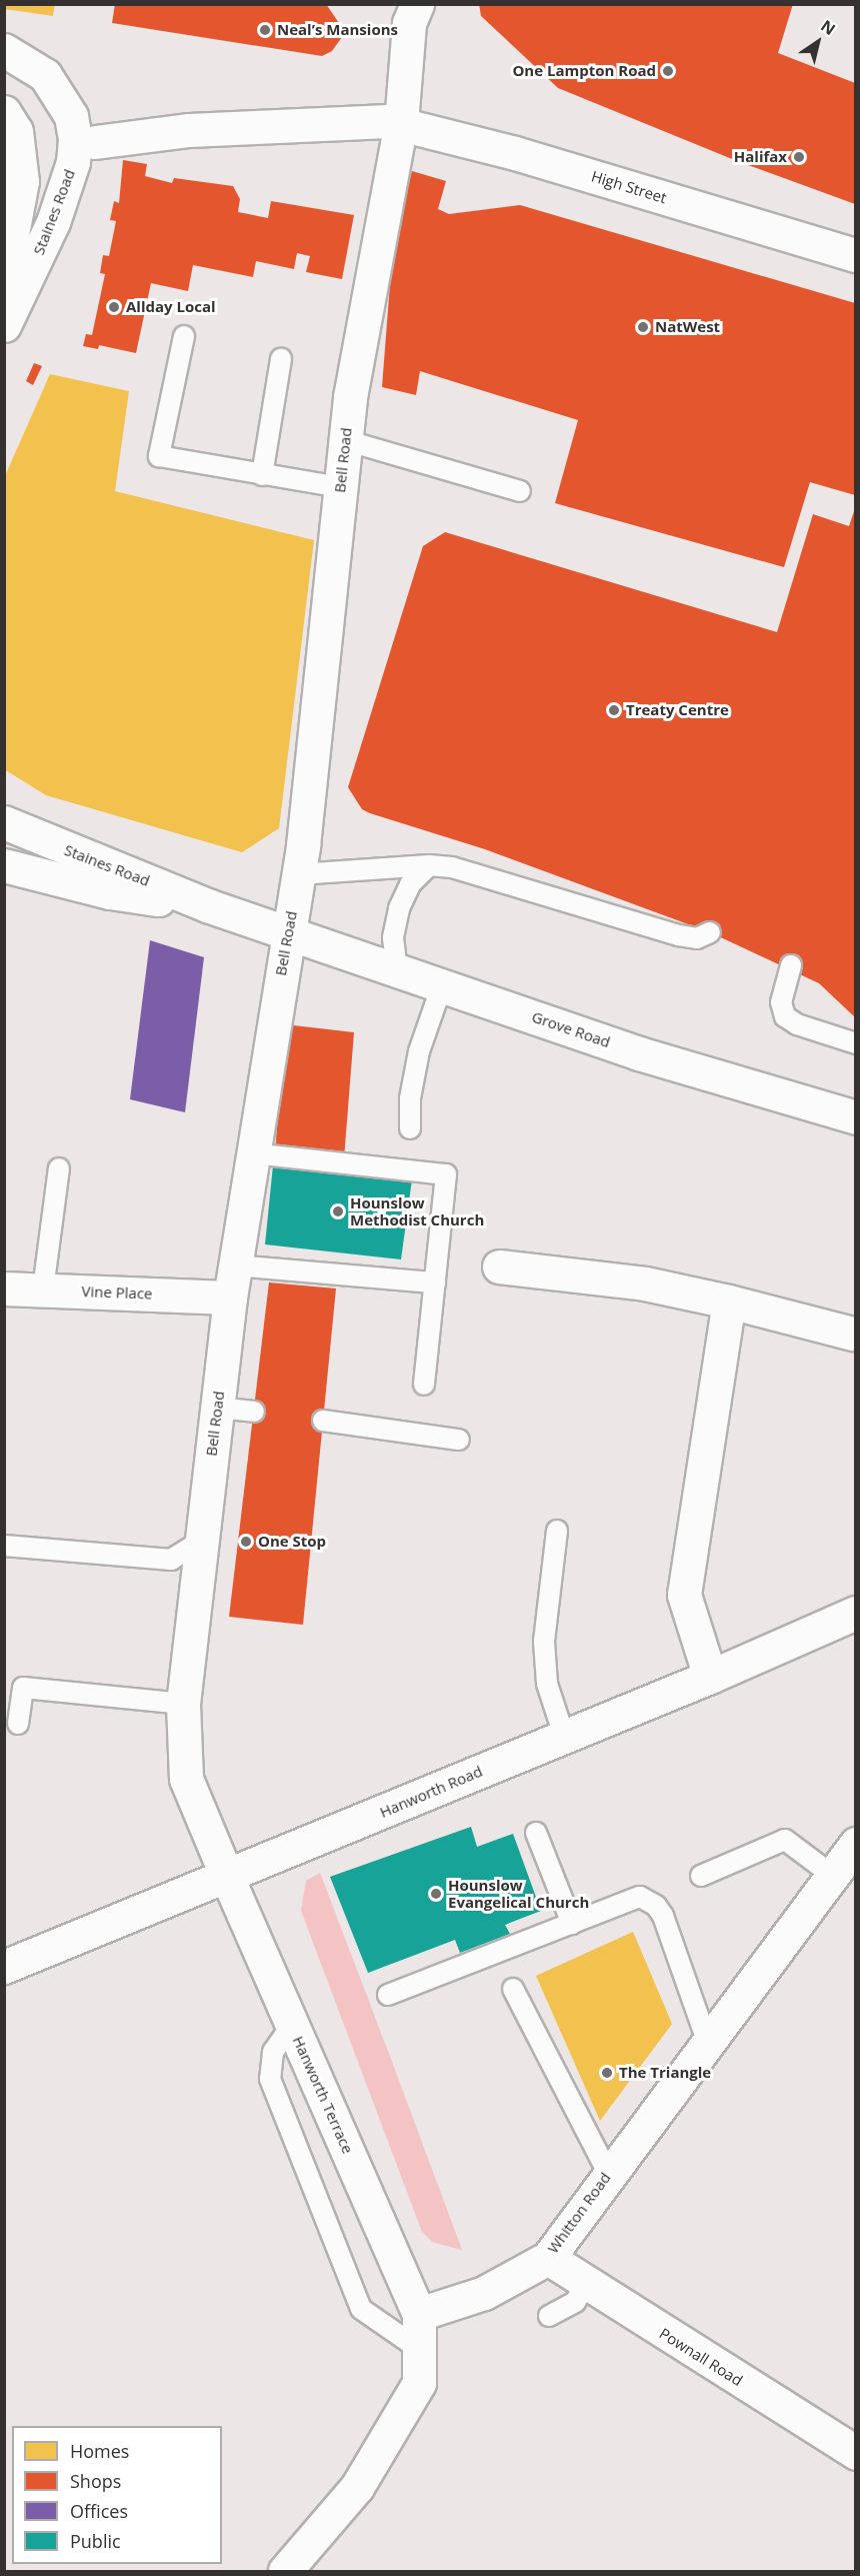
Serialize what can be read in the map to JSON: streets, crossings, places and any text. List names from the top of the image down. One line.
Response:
{"streets":{"street":["High Street","Staines Road","Bell Road","Grove Road","Vine Place","Hanworth Road","Hanworth Terrace","Whitton Road","Pownall Road"]},"crossings":[["High Street","Bell Road"],["Staines Road","Bell Road"],["Staines Road","Grove Road"],["Bell Road","Grove Road"],["Bell Road","Vine Place"],["Bell Road","Hanworth Road"],["Bell Road","Hanworth Terrace"],["Hanworth Road","Hanworth Terrace"],["Hanworth Terrace","Whitton Road"],["Whitton Road","Pownall Road"]],"places":["Neal’s Mansions","One Lampton Road","Halifax","Allday Local","NatWest","Treaty Centre","Hounslow Methodist Church","One Stop","Hounslow Evangelical Church","The Triangle"],"legend":["Homes","Shops","Offices","Public"],"north":"top right"}
